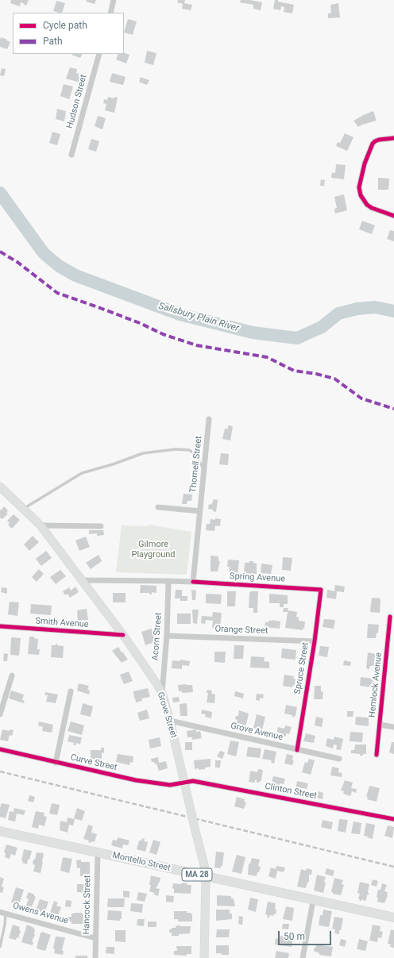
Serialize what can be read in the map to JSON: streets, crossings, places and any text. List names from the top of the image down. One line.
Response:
{"streets":{"main road":["Grove Street","Montello Street","MA 28"],"street":["Hudson Street","Thornell Street","Spring Avenue","Smith Avenue","Orange Street","Acorn Street","Spruce Street","Hemlock Avenue","Grove Avenue","Curve Street","Clinton Street","Hancock Street","Owens Avenue"]},"crossings":[["Spring Avenue","Acorn Street"],["Spring Avenue","Spruce Street"],["Spring Avenue","Grove Street"],["Smith Avenue","Grove Street"],["Orange Street","Acorn Street"],["Orange Street","Spruce Street"],["Acorn Street","Grove Street"],["Spruce Street","Grove Avenue"],["Grove Street","Grove Avenue"],["Grove Street","Curve Street"],["Grove Street","Clinton Street"],["Grove Street","Montello Street"],["Curve Street","Clinton Street"],["Montello Street","Hancock Street"],["Hancock Street","Owens Avenue"]],"water":["Salisbury Plain River"],"parks":["Gilmore Playground"],"legend":["Cycle path","Path"],"scale_bar":"50 m"}
